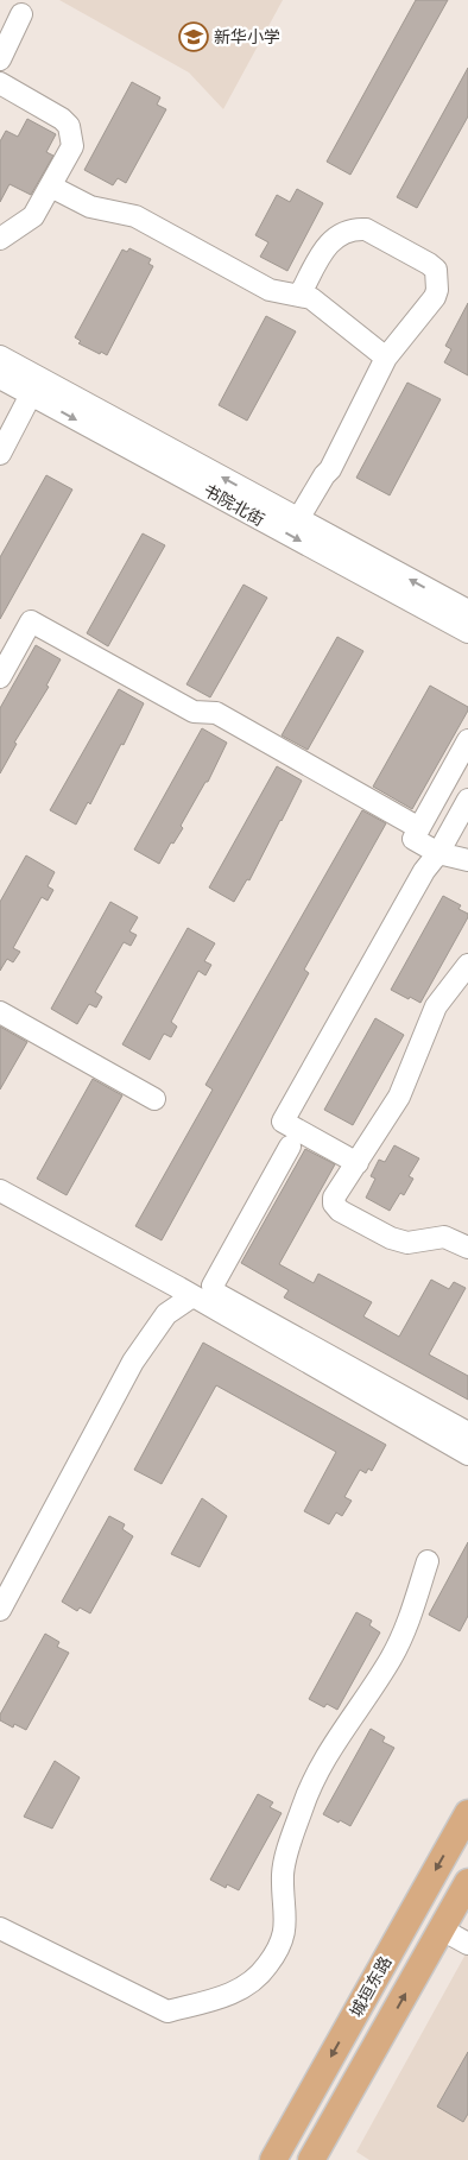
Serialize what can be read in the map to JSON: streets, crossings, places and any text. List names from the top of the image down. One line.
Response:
{"streets":{"main road":["城垣东路"],"street":["书院北街"]},"places":{"school or university":["新华小学"]}}
